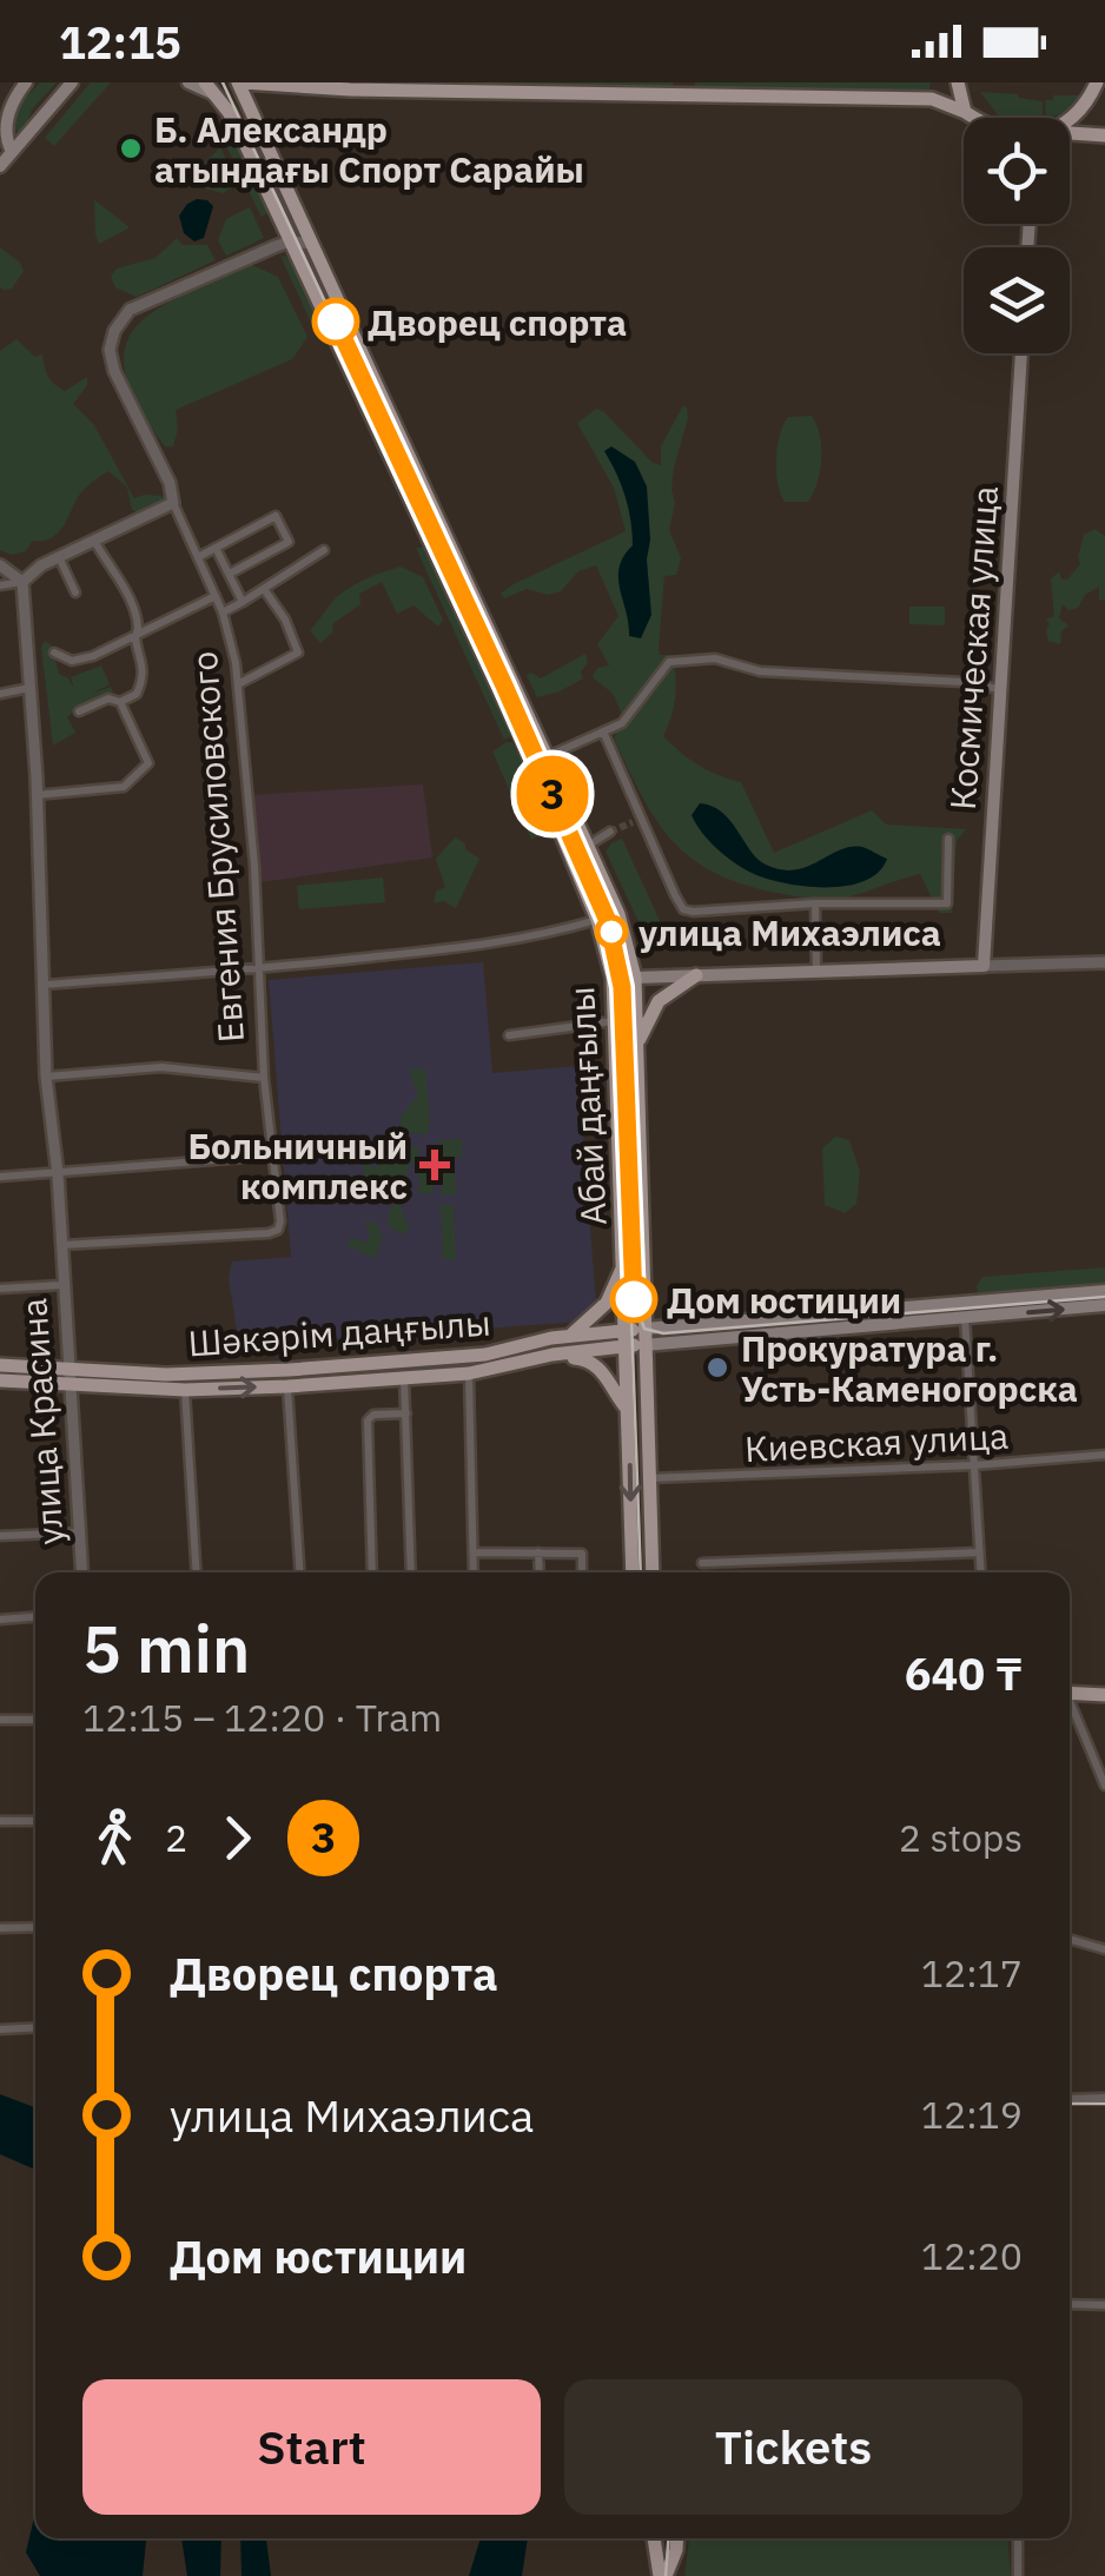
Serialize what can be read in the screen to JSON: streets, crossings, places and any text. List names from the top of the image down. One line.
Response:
{"streets":{"main road":["Космическая улица","Абай даңғылы","Шәкәрім даңғылы"],"street":["Евгения Брусиловского","улица Красина","Киевская улица"]},"crossings":[["Евгения Брусиловского","Абай даңғылы"],["Евгения Брусиловского","улица Красина"],["Абай даңғылы","Шәкәрім даңғылы"],["Абай даңғылы","Киевская улица"],["Шәкәрім даңғылы","улица Красина"]],"places":{"other":["Б. Александр атындағы Спорт Сарайы","Дворец спорта","улица Михаэлиса","Дом юстиции","Прокуратура г. Усть-Каменогорска"],"health":["Больничный комплекс"]},"lines":["tram line 3"],"page":{"status":"12:15","on_map":"3","heading":["5 min","12:15 – 12:20 · Tram","640 ₸"],"legs":["2","3","2 stops"],"list":[{"name":"Дворец спорта","value":"12:17"},{"name":"улица Михаэлиса","value":"12:19"},{"name":"Дом юстиции","value":"12:20"}],"buttons":["Start","Tickets"]}}
